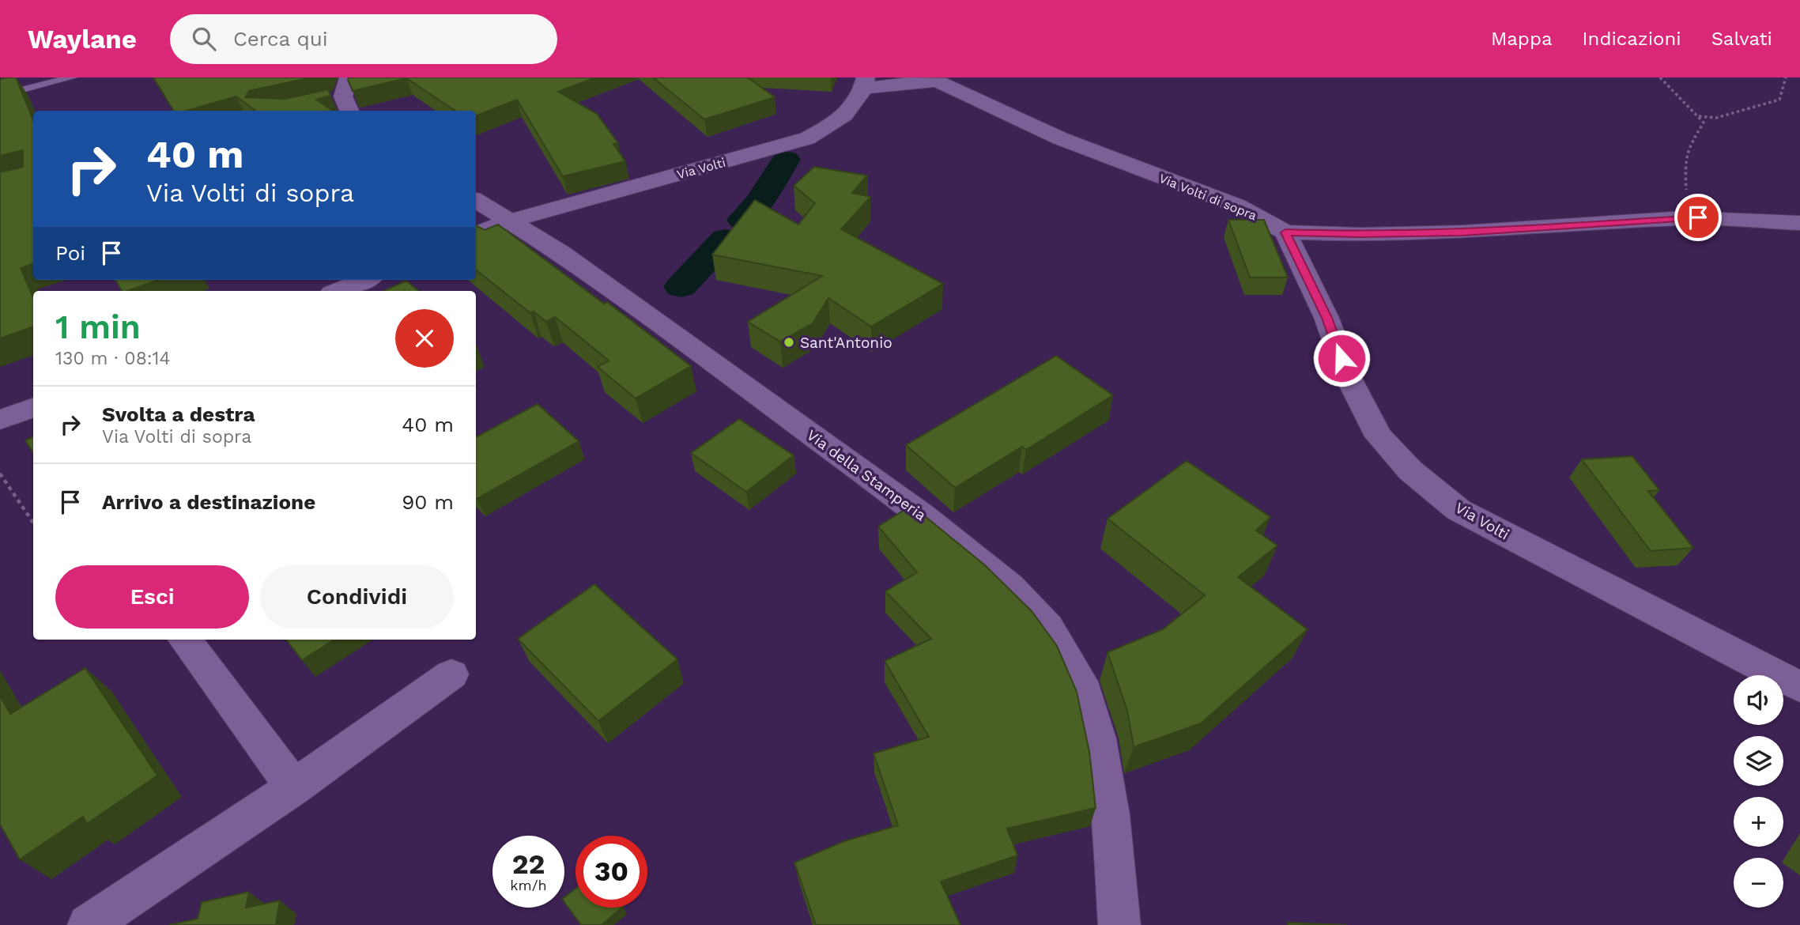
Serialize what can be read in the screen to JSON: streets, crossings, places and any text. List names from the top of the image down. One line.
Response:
{"streets":{"street":["Via Volti","Via Volti di sopra","Via della Stamperia"]},"crossings":[["Via Volti","Via Volti di sopra"],["Via Volti","Via della Stamperia"]],"places":["Sant'Antonio"],"page":{"header":"Waylane","search":"Cerca qui","nav":["Mappa","Indicazioni","Salvati"],"turn":["40 m","Via Volti di sopra"],"then":"Poi","heading":["1 min","130 m · 08:14"],"list":[{"name":"Svolta a destra","note":"Via Volti di sopra","value":"40 m"},{"name":"Arrivo a destinazione","value":"90 m"}],"buttons":["Esci","Condividi"],"map_buttons":["+","−"],"speed":"22 km/h","limit":"30"}}
